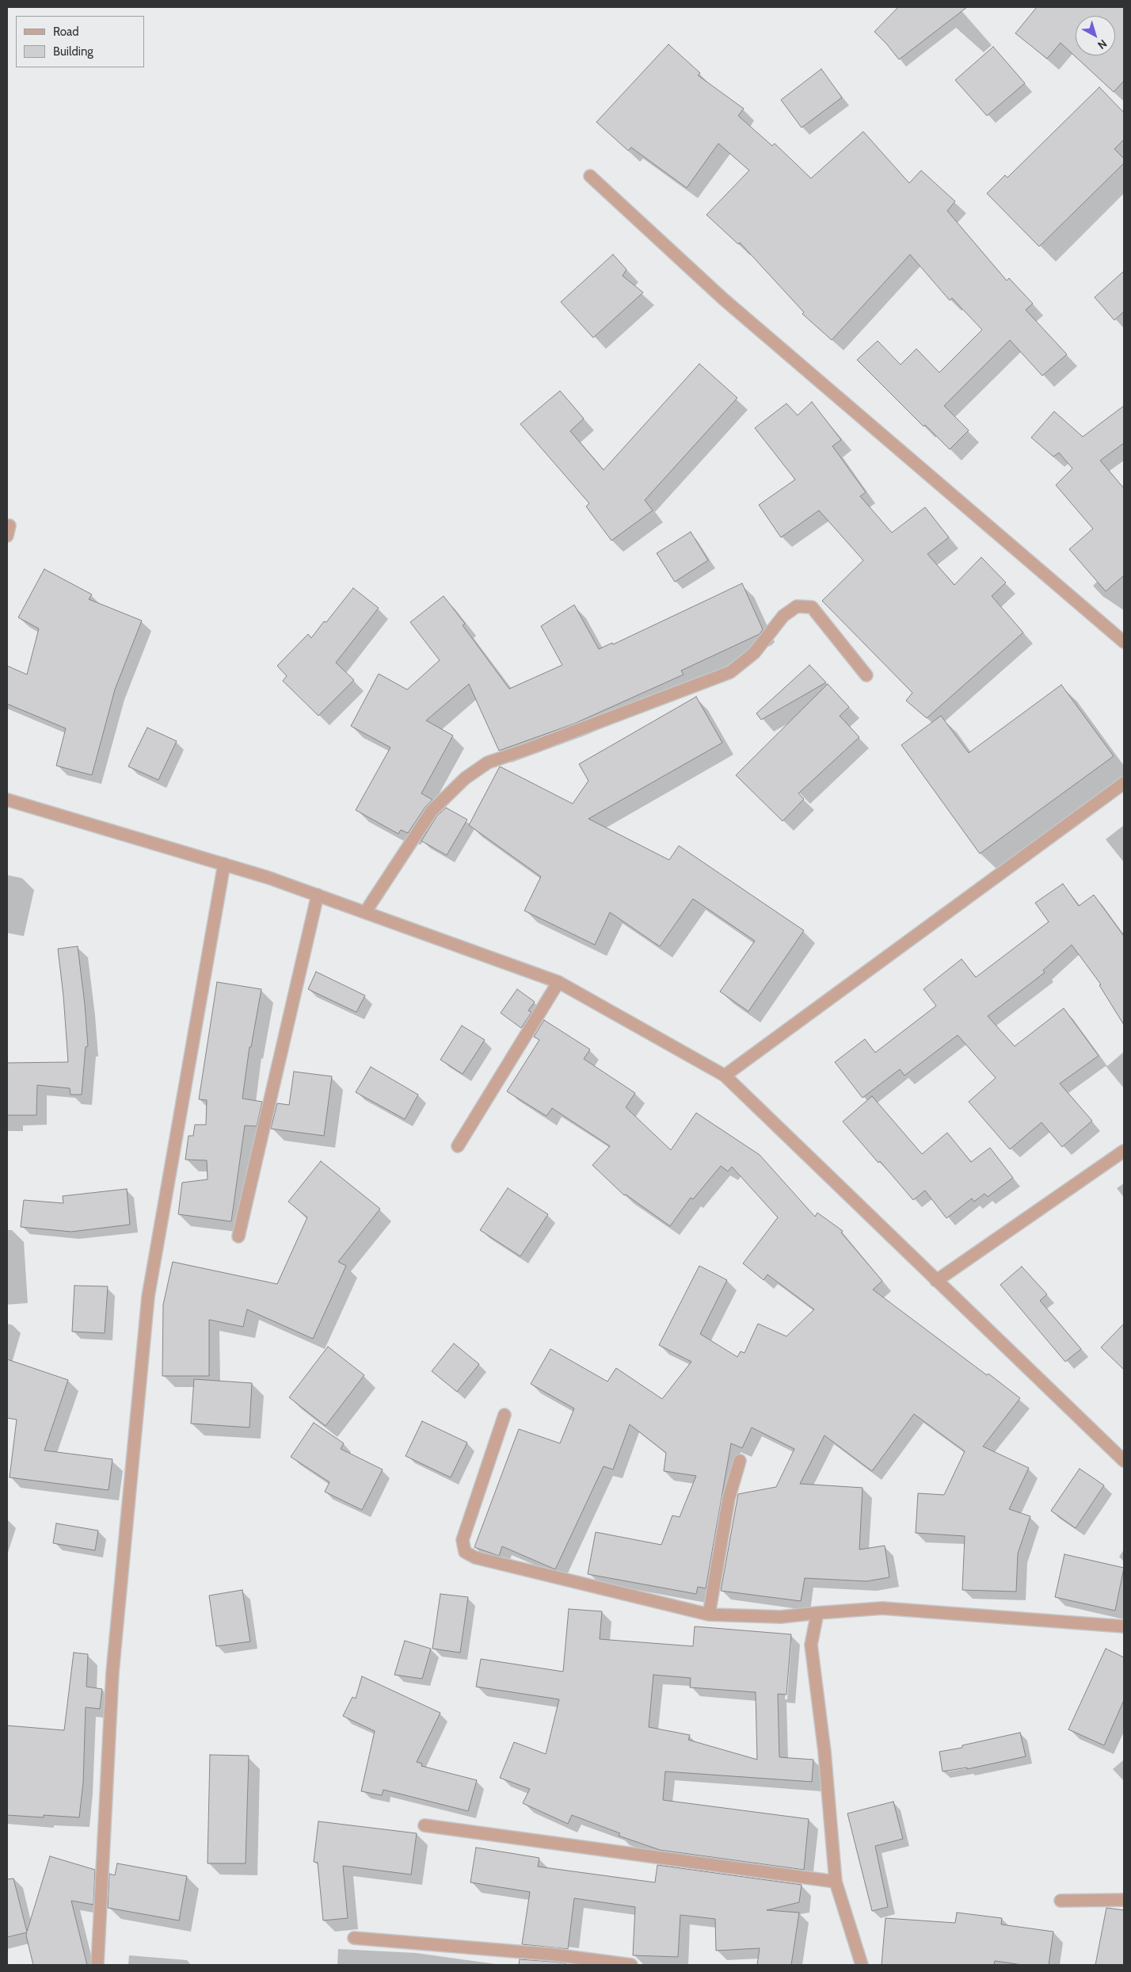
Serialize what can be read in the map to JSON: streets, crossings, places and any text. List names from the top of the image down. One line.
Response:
{"legend":["Road","Building"],"north":"bottom right"}
